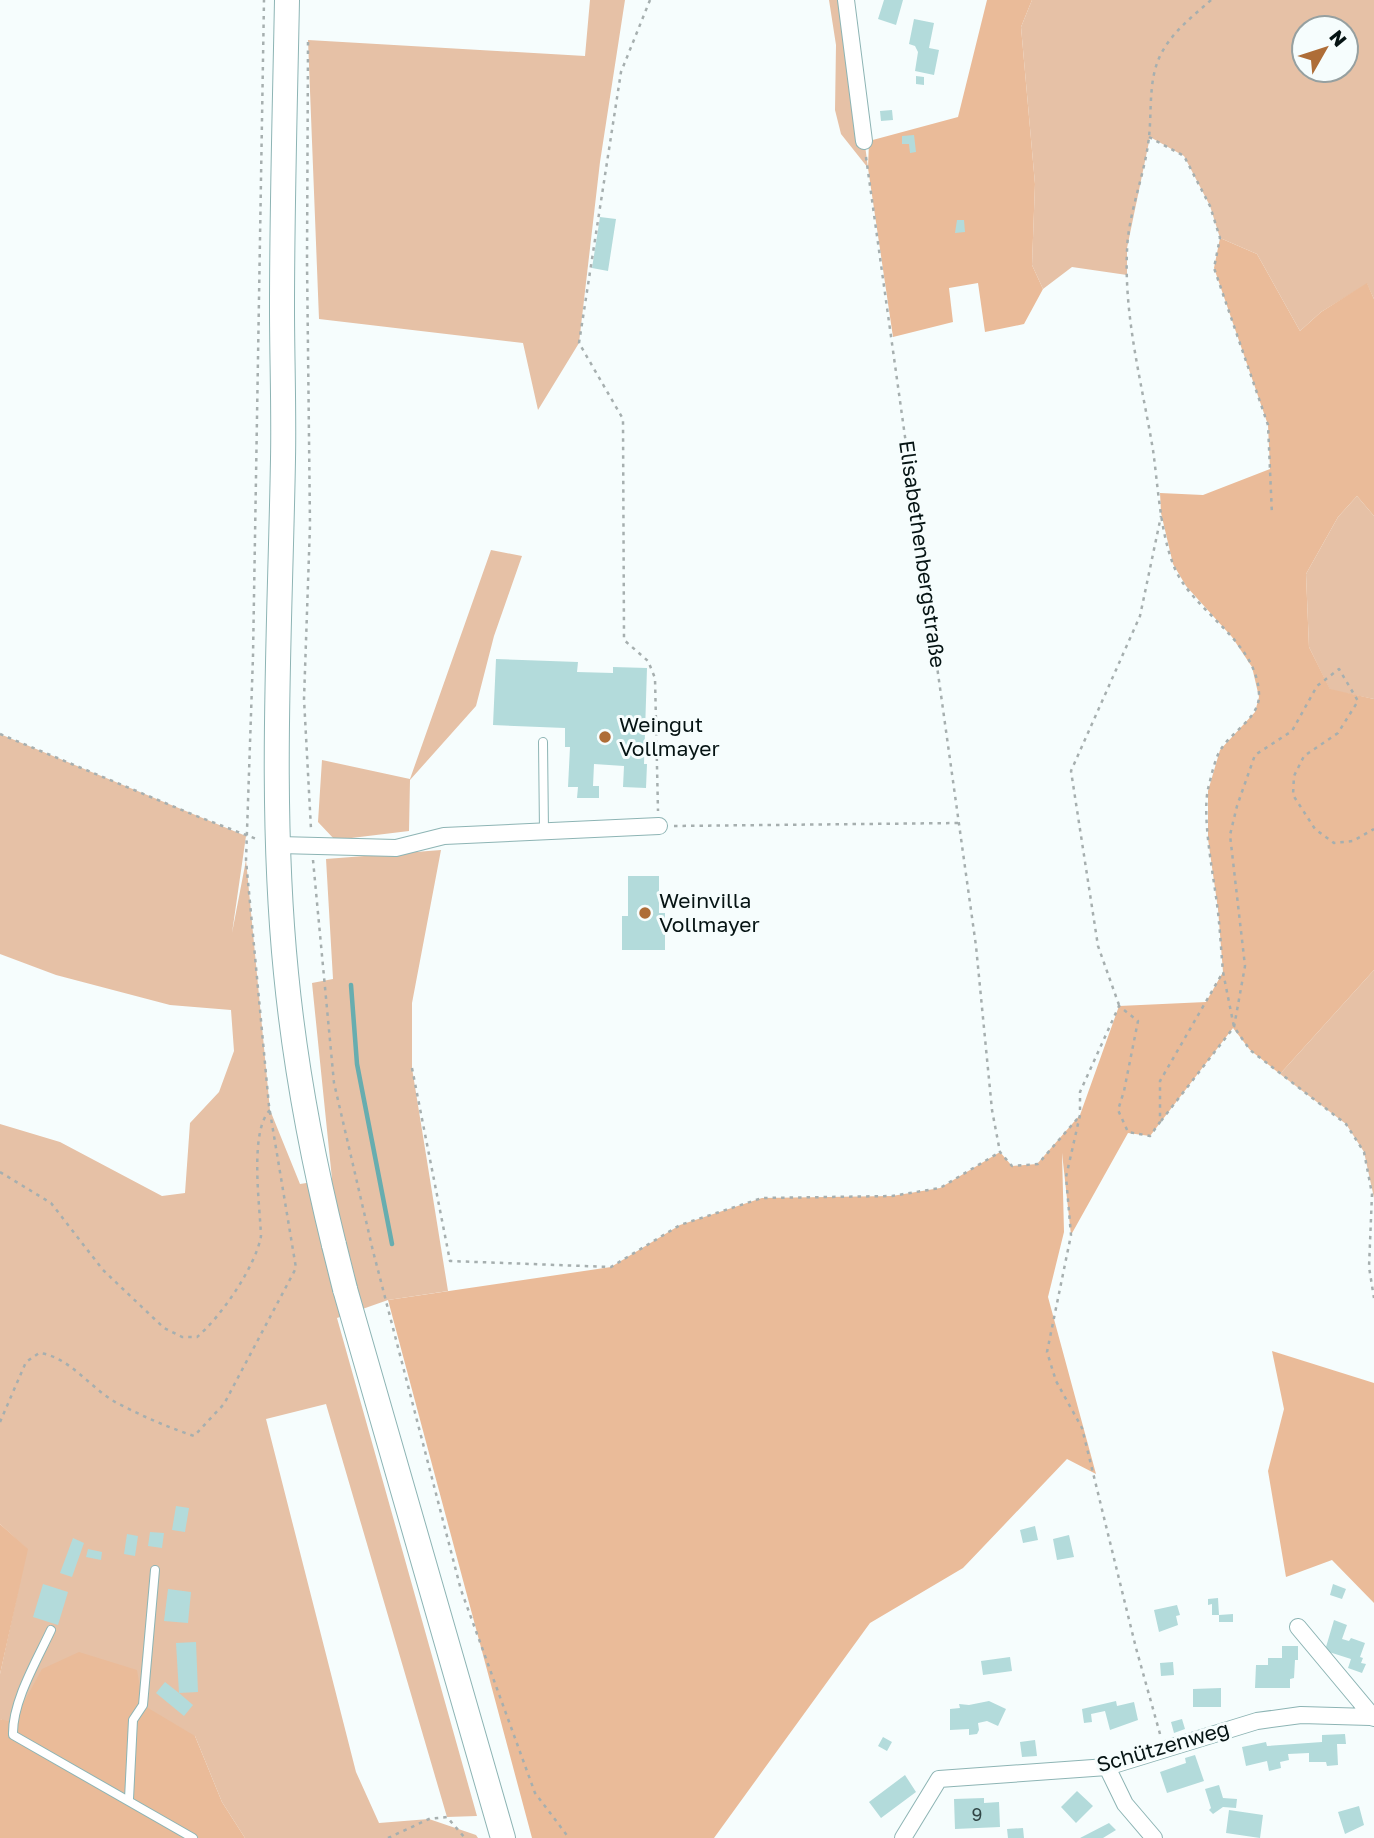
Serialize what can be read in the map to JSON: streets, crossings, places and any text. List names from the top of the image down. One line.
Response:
{"streets":{"street":["Schützenweg"],"path":["Elisabethenbergstraße"]},"places":["Weingut Vollmayer","Weinvilla Vollmayer"],"house_numbers":["9"],"north":"top right"}
